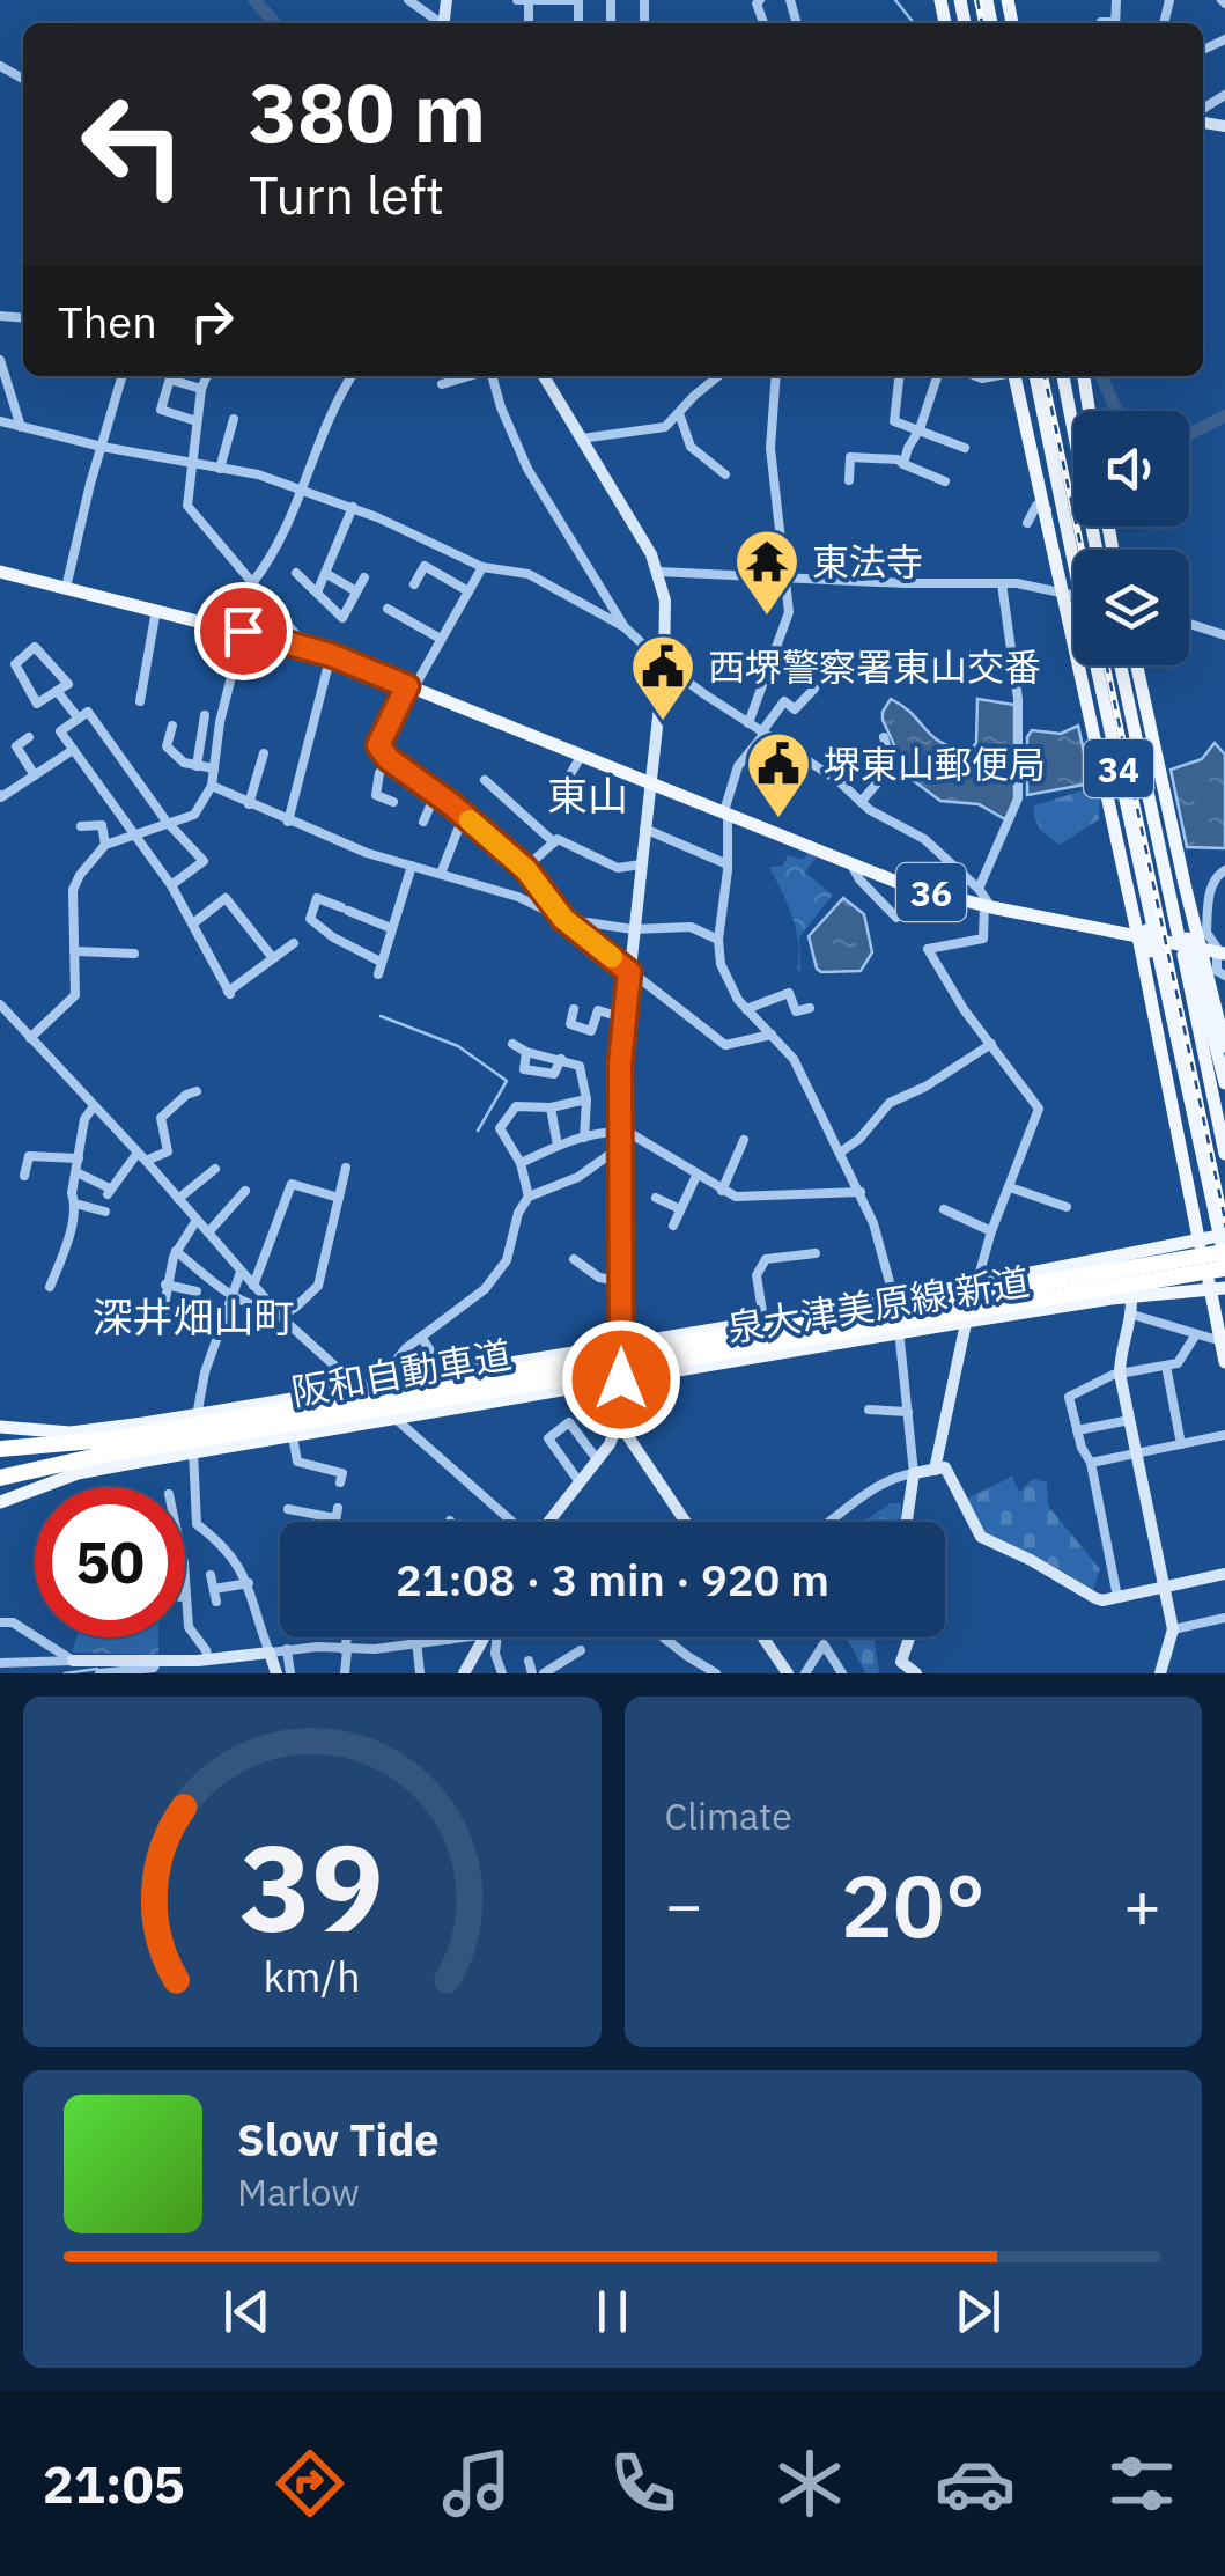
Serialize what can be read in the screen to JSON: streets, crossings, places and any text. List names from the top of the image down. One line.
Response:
{"streets":{"highway":["阪和自動車道"],"main road":["34","36","泉大津美原線 新道"]},"crossings":[["34","36"],["34","阪和自動車道"]],"districts":["東山","深井畑山町"],"places":{"temple":["東法寺"],"public building":["西堺警察署東山交番","堺東山郵便局"]},"page":{"turn":["380 m","Turn left"],"then":"Then","limit":"50","trip":"21:08 · 3 min · 920 m","tile":"Climate","heat":["−","20°","+"],"song":["Slow Tide","Marlow"],"tabs":"21:05","gauge":["39","km/h"]}}
